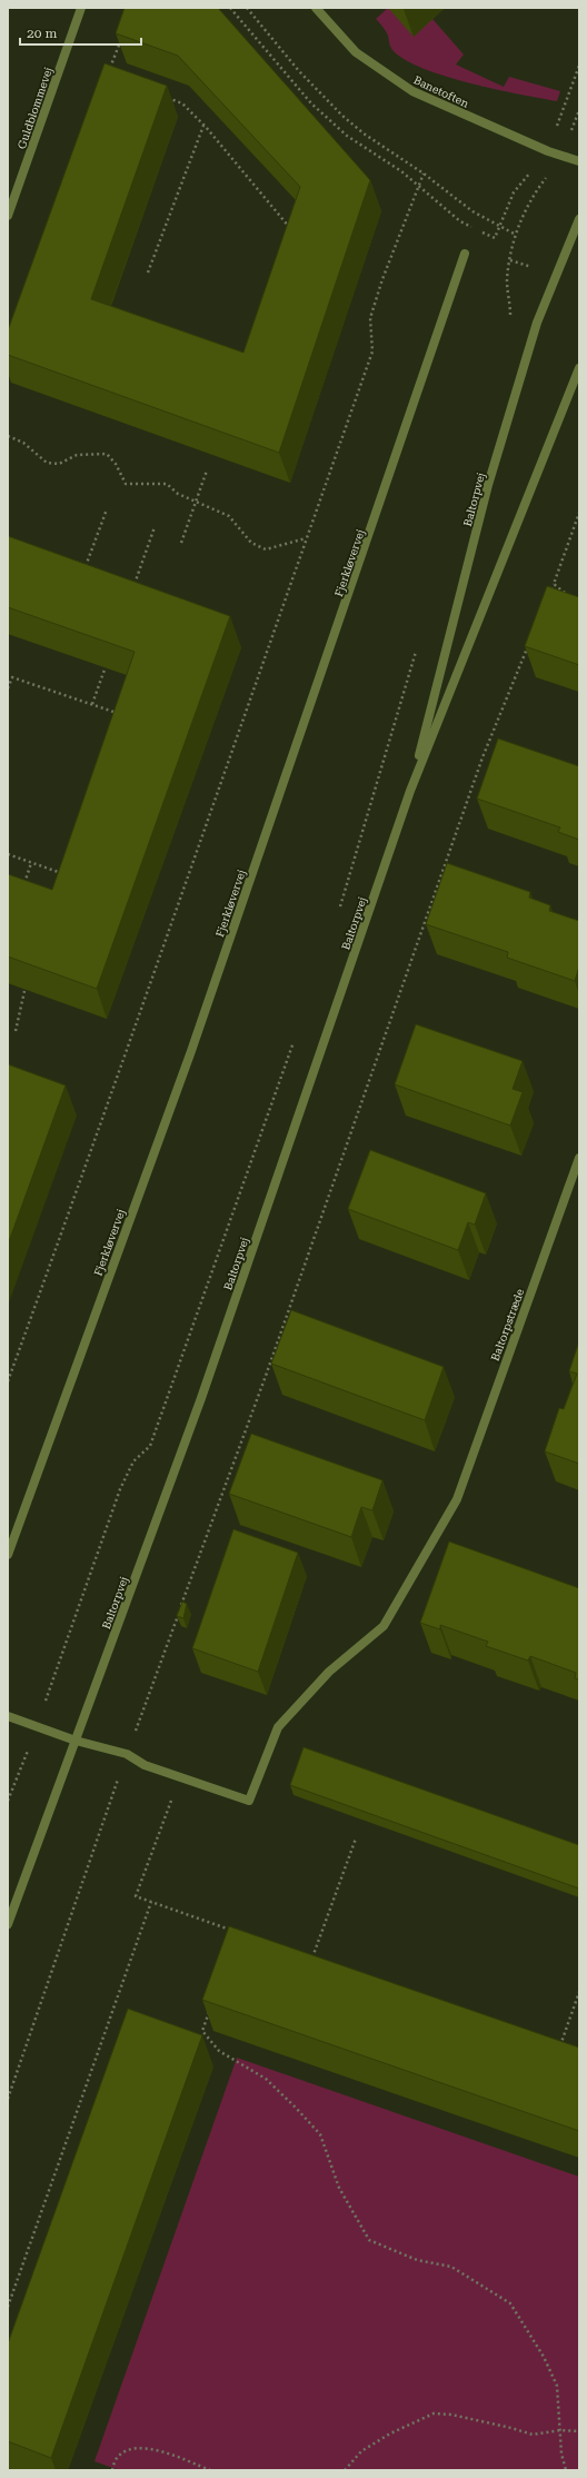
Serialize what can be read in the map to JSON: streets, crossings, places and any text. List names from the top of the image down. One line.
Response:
{"streets":{"street":["Banetoften","Guldblommevej","Baltorpvej","Fjerkløvervej","Baltorpstræde"]},"scale_bar":"20 m"}
